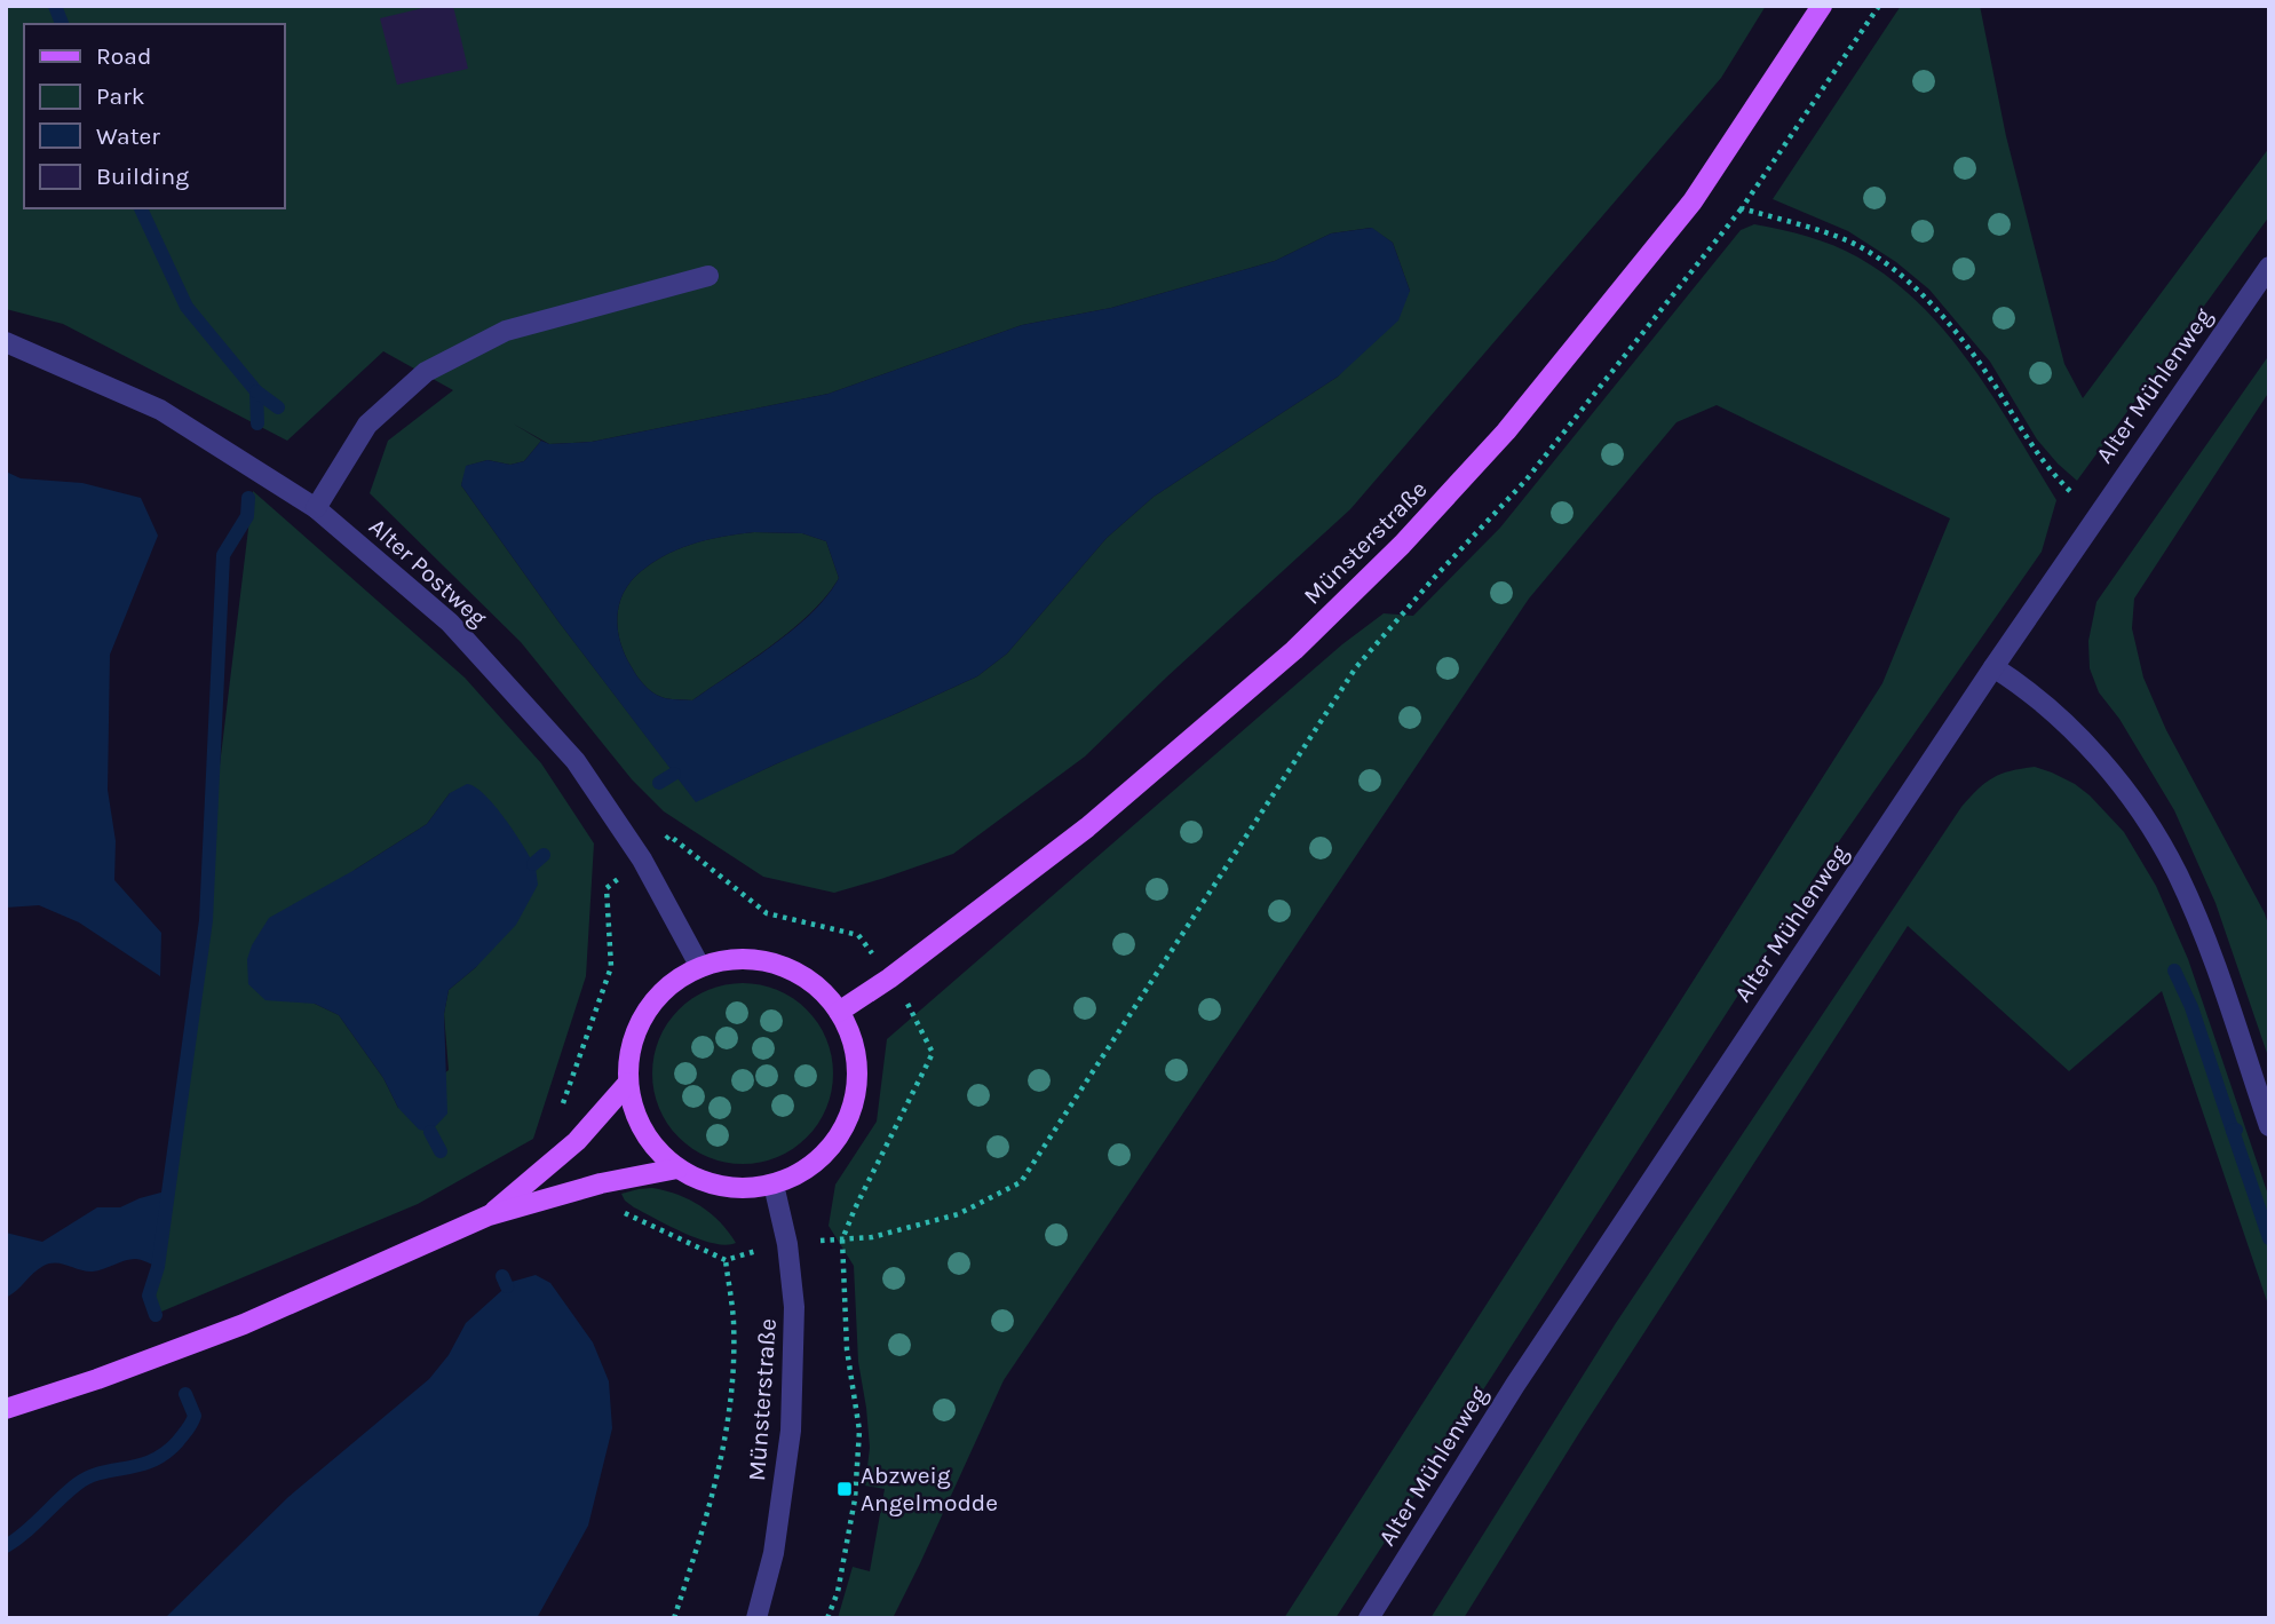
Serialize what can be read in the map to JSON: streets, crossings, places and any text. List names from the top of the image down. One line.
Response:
{"streets":{"main road":["Münsterstraße"],"street":["Alter Mühlenweg","Alter Postweg"]},"crossings":[["Münsterstraße","Alter Postweg"]],"places":{"transit":["Abzweig Angelmodde"]},"legend":["Road","Park","Water","Building"]}
